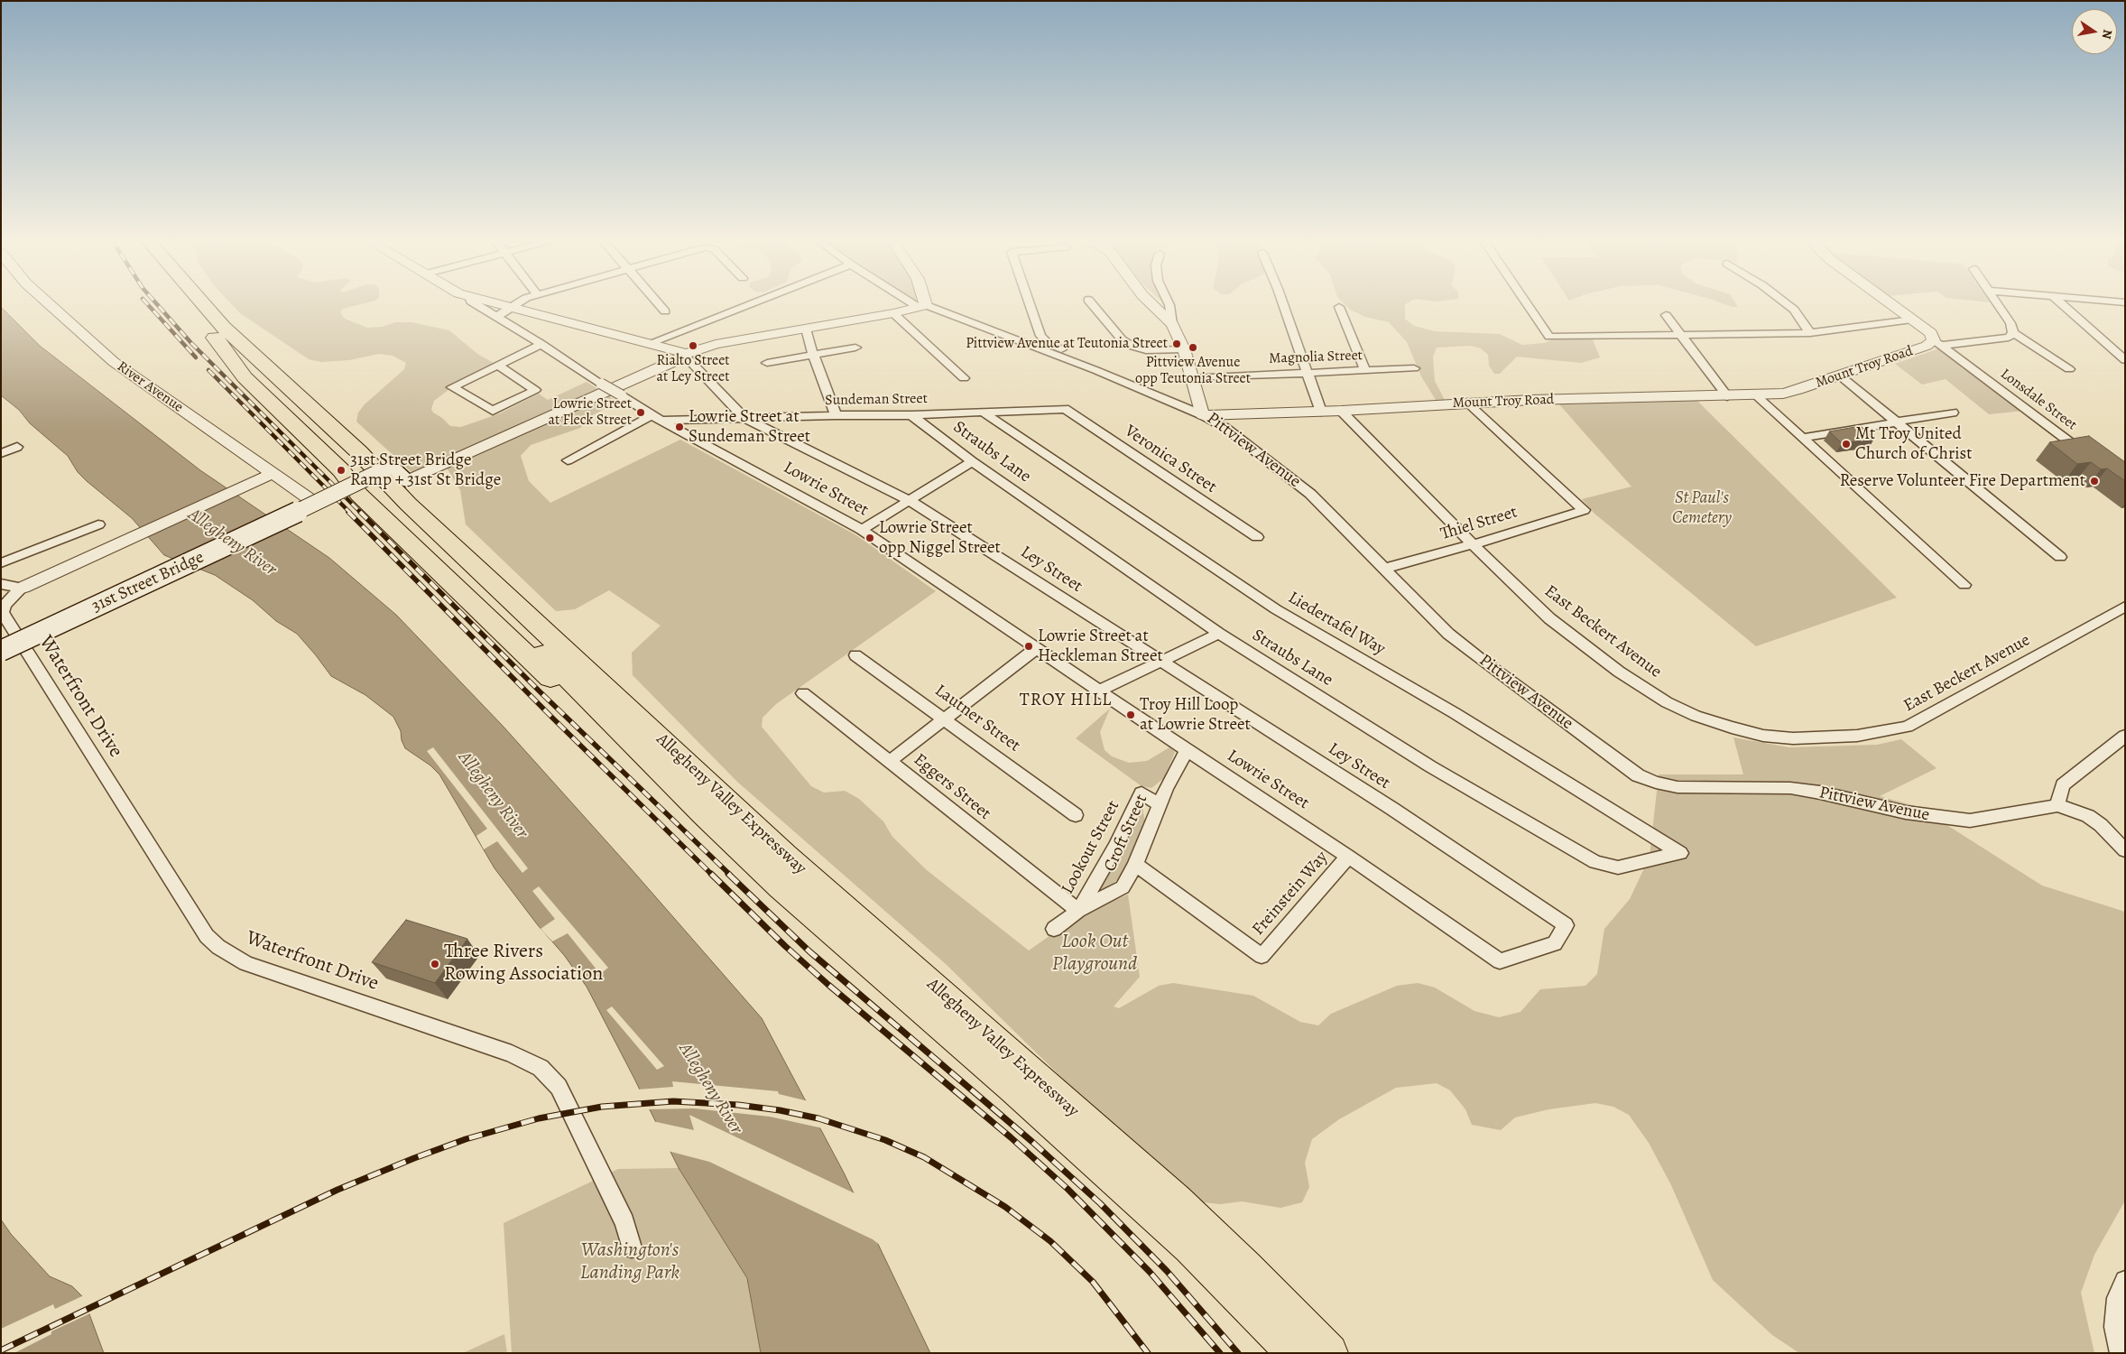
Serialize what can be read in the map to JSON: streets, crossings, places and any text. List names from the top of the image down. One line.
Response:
{"streets":{"highway":["Allegheny Valley Expressway"],"main road":["31st Street Bridge"],"street":["Magnolia Street","Mount Troy Road","River Avenue","Sundeman Street","Lonsdale Street","Pittview Avenue","Straubs Lane","Veronica Street","Lowrie Street","Thiel Street","Ley Street","Liedertafel Way","East Beckert Avenue","Waterfront Drive","Lautner Street","Eggers Street","Croft Street","Lookout Street","Freinstein Way"]},"crossings":[["Magnolia Street","Pittview Avenue"],["Mount Troy Road","Lonsdale Street"],["Mount Troy Road","Pittview Avenue"],["Mount Troy Road","Thiel Street"],["Mount Troy Road","East Beckert Avenue"],["River Avenue","31st Street Bridge"],["Sundeman Street","Straubs Lane"],["Sundeman Street","Veronica Street"],["Sundeman Street","Lowrie Street"],["Sundeman Street","Ley Street"],["Sundeman Street","Liedertafel Way"],["Pittview Avenue","Thiel Street"],["Straubs Lane","Liedertafel Way"],["Lowrie Street","Ley Street"],["Lowrie Street","Croft Street"],["Lowrie Street","Freinstein Way"],["Thiel Street","East Beckert Avenue"],["Eggers Street","Croft Street"],["Eggers Street","Lookout Street"],["Croft Street","Lookout Street"],["Croft Street","Freinstein Way"]],"districts":["TROY HILL"],"water":["Allegheny River"],"parks":["St Paul's Cemetery","Look Out Playground","Washington's Landing Park"],"places":["Pittview Avenue at Teutonia Street","Rialto Street at Ley Street","Pittview Avenue opp Teutonia Street","Lowrie Street at Fleck Street","Lowrie Street at Sundeman Street","Mt Troy United Church of Christ","31st Street Bridge Ramp + 31st St Bridge","Reserve Volunteer Fire Department","Lowrie Street opp Niggel Street","Lowrie Street at Heckleman Street","Troy Hill Loop at Lowrie Street","Three Rivers Rowing Association"],"north":"right"}
